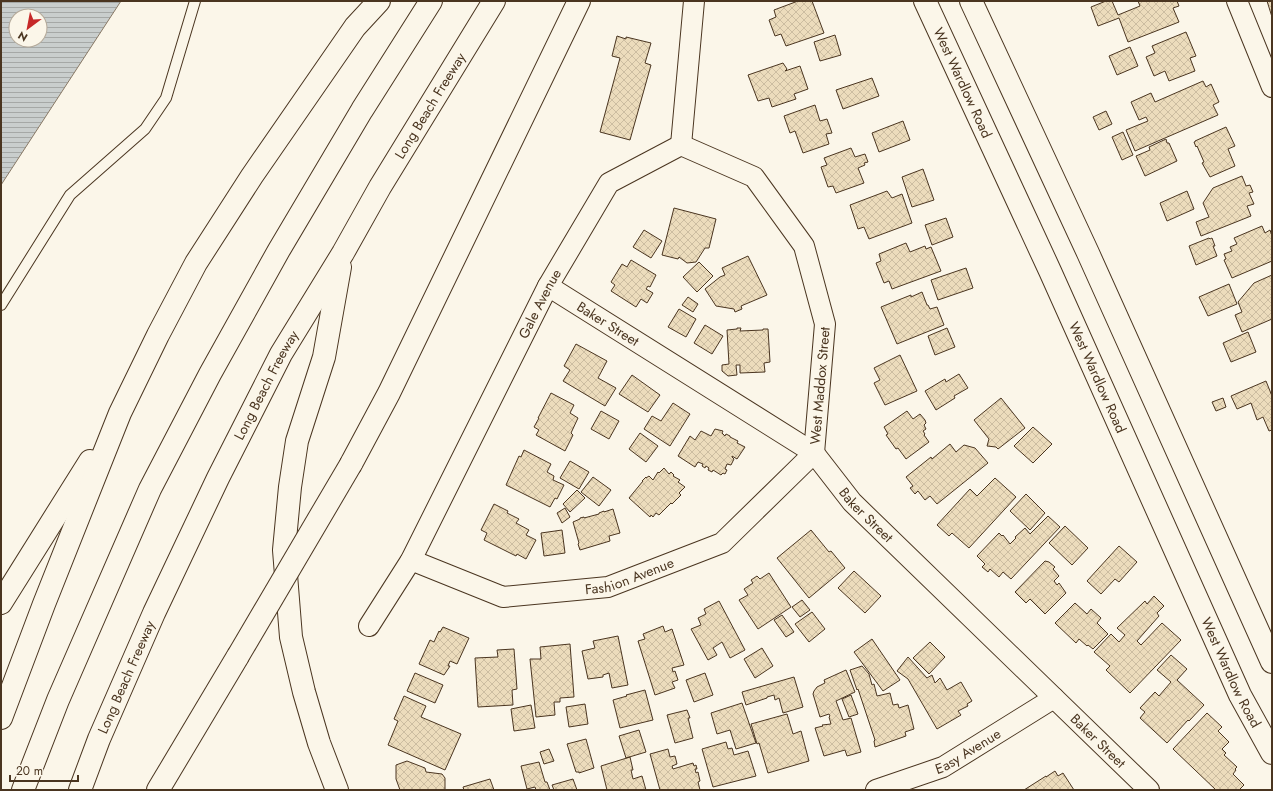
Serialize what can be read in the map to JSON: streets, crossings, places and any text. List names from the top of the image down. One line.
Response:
{"streets":{"main road":["West Wardlow Road","Long Beach Freeway"],"street":["Gale Avenue","Baker Street","West Maddox Street","Fashion Avenue","Easy Avenue"]},"crossings":[["Gale Avenue","Baker Street"],["Gale Avenue","West Maddox Street"],["Gale Avenue","Fashion Avenue"],["Baker Street","West Maddox Street"],["Baker Street","Fashion Avenue"],["Baker Street","Easy Avenue"],["West Maddox Street","Fashion Avenue"]],"scale_bar":"20 m","north":"bottom left"}
